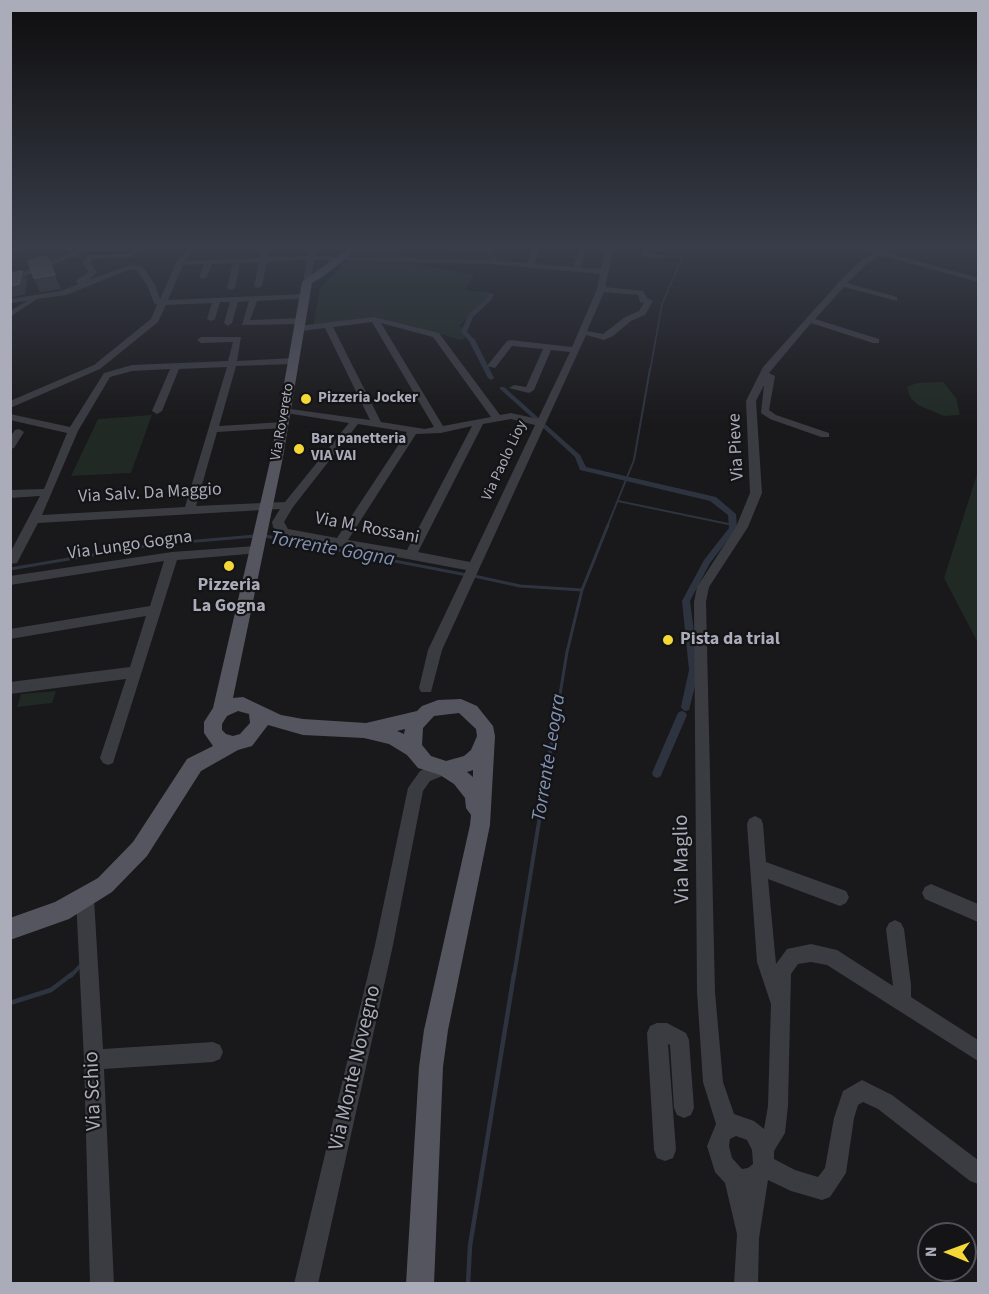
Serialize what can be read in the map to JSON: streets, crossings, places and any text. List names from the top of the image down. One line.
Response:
{"streets":{"main road":["Via Rovereto"],"street":["Via Pieve","Via Paolo Lioy","Via Salv. Da Maggio","Via M. Rossani","Via Lungo Gogna","Via Maglio","Via Monte Novegno","Via Schio"]},"crossings":[["Via Rovereto","Via Salv. Da Maggio"],["Via Rovereto","Via Lungo Gogna"],["Via Rovereto","Via Schio"],["Via Pieve","Via Maglio"],["Via Paolo Lioy","Via M. Rossani"],["Via Salv. Da Maggio","Via M. Rossani"]],"water":["Torrente Gogna","Torrente Leogra"],"places":["Pizzeria Jocker","Bar panetteria VIA VAI","Pizzeria La Gogna","Pista da trial"],"north":"left"}
